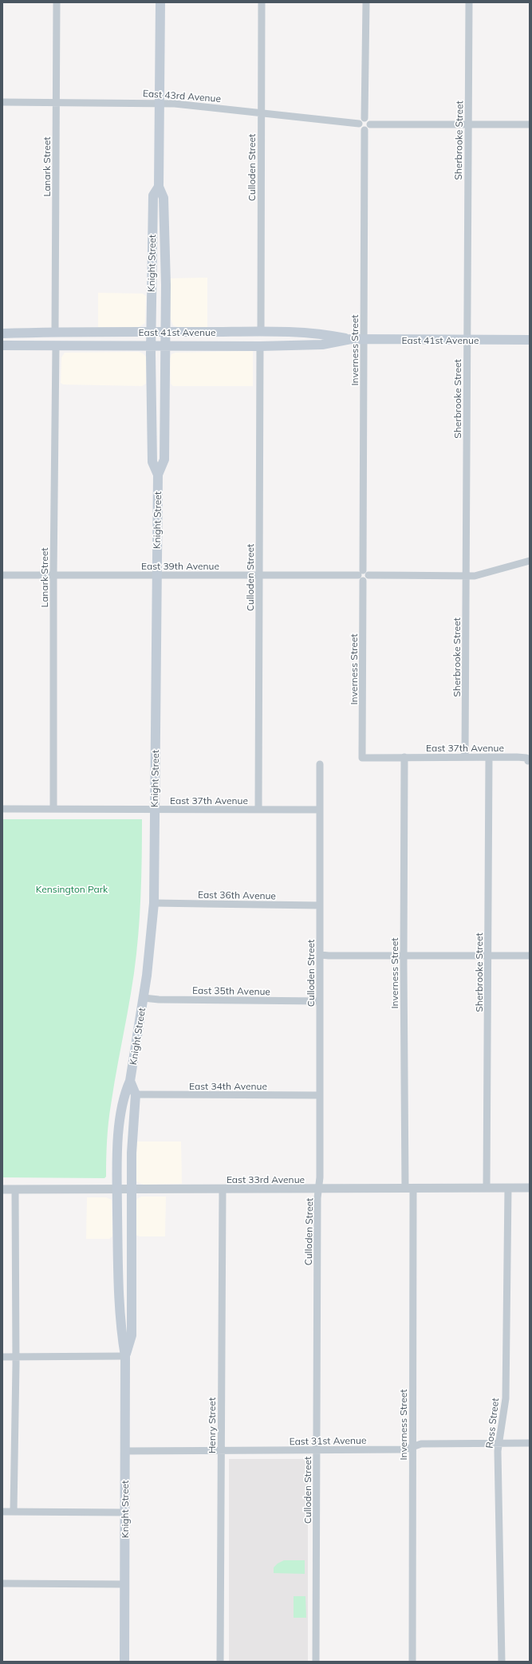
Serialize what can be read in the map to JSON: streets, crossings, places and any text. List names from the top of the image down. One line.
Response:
{"streets":{"main road":["Knight Street","East 41st Avenue"],"street":["East 43rd Avenue","Sherbrooke Street","Lanark Street","Culloden Street","Inverness Street","East 39th Avenue","East 37th Avenue","East 36th Avenue","East 35th Avenue","East 34th Avenue","East 33rd Avenue","Ross Street","Henry Street","East 31st Avenue"]},"crossings":[["East 43rd Avenue","Lanark Street"],["East 43rd Avenue","Culloden Street"],["East 43rd Avenue","Knight Street"],["East 43rd Avenue","Inverness Street"],["Sherbrooke Street","East 41st Avenue"],["Sherbrooke Street","East 37th Avenue"],["Sherbrooke Street","East 33rd Avenue"],["Lanark Street","East 41st Avenue"],["Lanark Street","East 39th Avenue"],["Lanark Street","East 37th Avenue"],["Culloden Street","East 41st Avenue"],["Culloden Street","East 39th Avenue"],["Culloden Street","East 37th Avenue"],["Culloden Street","East 36th Avenue"],["Culloden Street","East 35th Avenue"],["Culloden Street","East 34th Avenue"],["Culloden Street","East 33rd Avenue"],["Culloden Street","East 31st Avenue"],["Knight Street","East 41st Avenue"],["Knight Street","East 39th Avenue"],["Knight Street","East 37th Avenue"],["Knight Street","East 36th Avenue"],["Knight Street","East 35th Avenue"],["Knight Street","East 34th Avenue"],["Knight Street","East 33rd Avenue"],["Knight Street","East 31st Avenue"],["East 41st Avenue","Inverness Street"],["Inverness Street","East 39th Avenue"],["Inverness Street","East 37th Avenue"],["Inverness Street","East 33rd Avenue"],["Inverness Street","East 31st Avenue"],["East 33rd Avenue","Ross Street"],["East 33rd Avenue","Henry Street"],["Ross Street","East 31st Avenue"],["Henry Street","East 31st Avenue"]],"parks":["Kensington Park"]}
